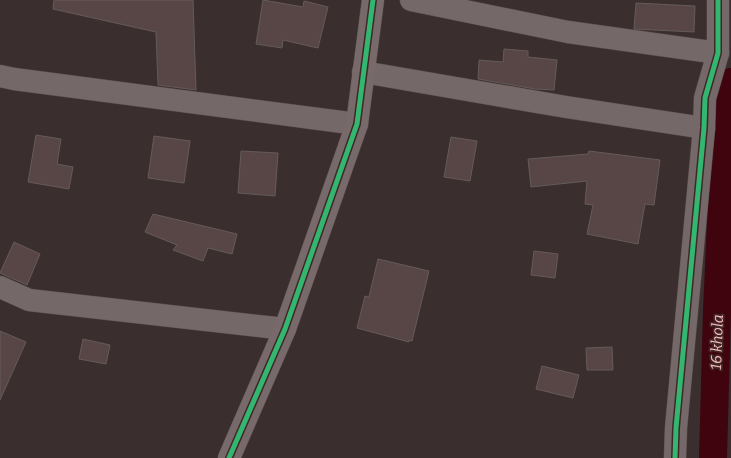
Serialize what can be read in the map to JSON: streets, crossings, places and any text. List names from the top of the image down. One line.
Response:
{"water":["16 khola"]}
